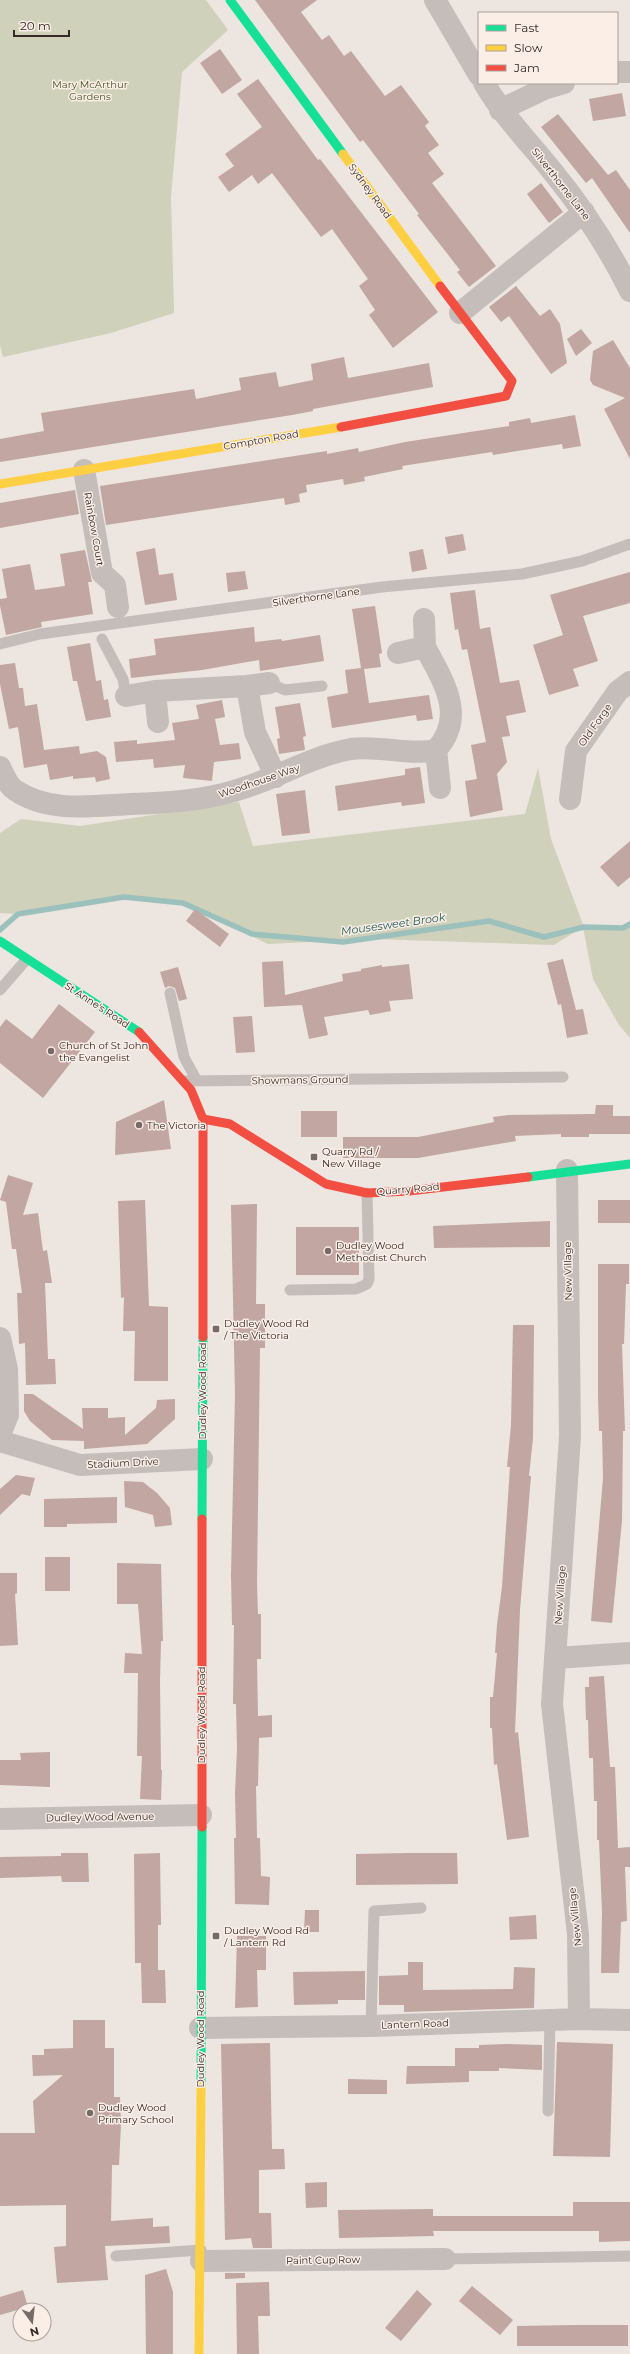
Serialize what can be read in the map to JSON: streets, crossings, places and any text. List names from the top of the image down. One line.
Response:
{"streets":{"street":["Silverthorne Lane","Sydney Road","Compton Road","Rainbow Court","Old Forge","Woodhouse Way","St Anne's Road","Quarry Road","New Village","Dudley Wood Road","Stadium Drive","Dudley Wood Avenue","Lantern Road","Paint Cup Row"],"lane":["Showmans Ground"]},"crossings":[["Sydney Road","Compton Road"],["Compton Road","Rainbow Court"],["St Anne's Road","Showmans Ground"],["St Anne's Road","Dudley Wood Road"],["Showmans Ground","Dudley Wood Road"],["Quarry Road","New Village"],["Quarry Road","Dudley Wood Road"],["New Village","Lantern Road"],["Dudley Wood Road","Stadium Drive"],["Dudley Wood Road","Dudley Wood Avenue"],["Dudley Wood Road","Lantern Road"],["Dudley Wood Road","Paint Cup Row"]],"water":["Mousesweet Brook"],"parks":["Mary McArthur Gardens"],"places":{"other":["Church of St John the Evangelist","The Victoria","Dudley Wood Methodist Church","Dudley Wood Primary School"],"transit":["Quarry Rd / New Village","Dudley Wood Rd / The Victoria","Dudley Wood Rd / Lantern Rd"]},"legend":["Fast","Slow","Jam"],"scale_bar":"20 m","north":"bottom"}
